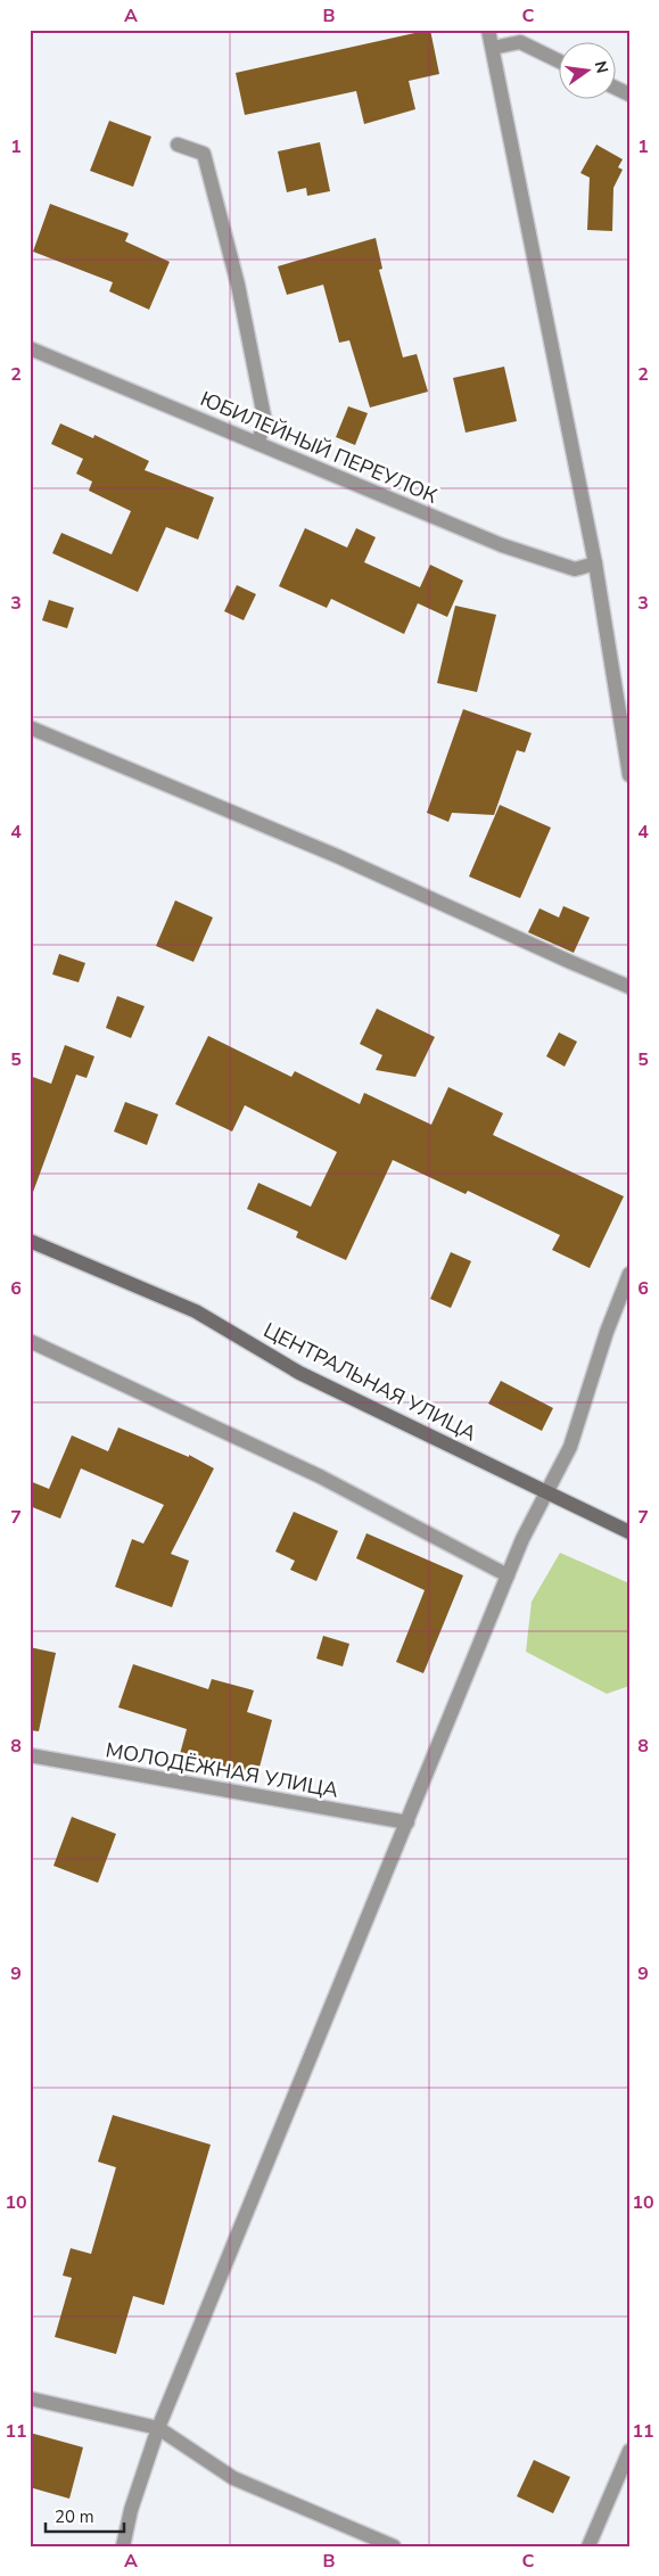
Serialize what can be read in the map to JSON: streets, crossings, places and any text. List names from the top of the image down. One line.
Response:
{"streets":{"street":["ЮБИЛЕЙНЫЙ ПЕРЕУЛОК","ЦЕНТРАЛЬНАЯ УЛИЦА","МОЛОДЁЖНАЯ УЛИЦА"]},"scale_bar":"20 m","north":"right","grid":{"columns":["A","B","C"],"rows":["1","2","3","4","5","6","7","8","9","10","11"]}}
